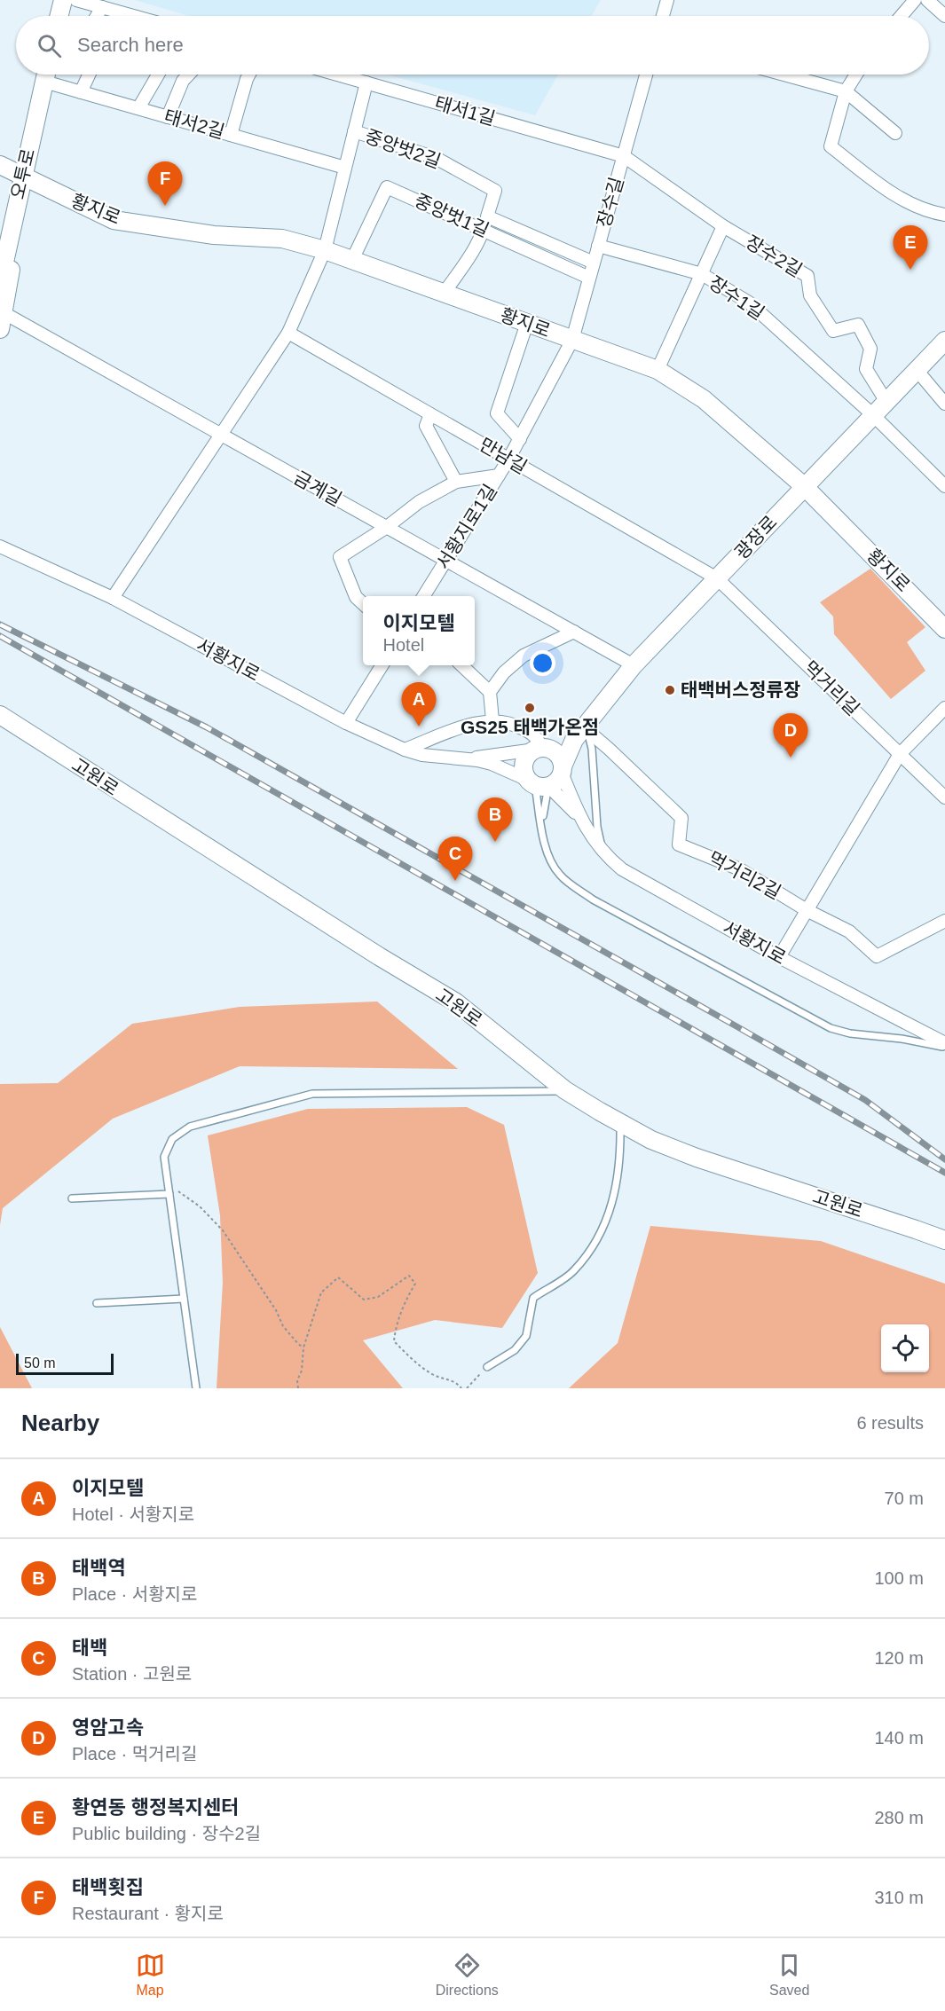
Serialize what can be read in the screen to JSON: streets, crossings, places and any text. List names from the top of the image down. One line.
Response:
{"streets":{"street":["태서1길","태서2길","중앙벗2길","오투로","장수길","황지로","중앙벗1길","장수2길","장수1길","만남길","금계길","서황지로1길","광장로","서황지로","먹거리길","고원로","먹거리2길"]},"crossings":[["태서1길","장수길"],["태서1길","장수2길"],["오투로","황지로"],["장수길","황지로"],["장수길","중앙벗1길"],["장수길","장수2길"],["장수길","장수1길"],["장수길","서황지로1길"],["황지로","중앙벗1길"],["황지로","서황지로1길"],["황지로","광장로"],["장수2길","광장로"],["장수1길","광장로"],["만남길","서황지로1길"],["만남길","광장로"],["만남길","먹거리길"],["금계길","서황지로1길"],["금계길","광장로"],["광장로","먹거리길"],["광장로","먹거리2길"]],"places":["태백버스정류장","GS25 태백가온점"],"scale_bar":"50 m","page":{"search":"Search here","pins":["F","E","A","D","B","C"],"popup":["이지모텔","Hotel"],"scale":"50 m","heading":["Nearby","6 results"],"list":[{"mark":"A","name":"이지모텔","note":"Hotel · 서황지로","value":"70 m"},{"mark":"B","name":"태백역","note":"Place · 서황지로","value":"100 m"},{"mark":"C","name":"태백","note":"Station · 고원로","value":"120 m"},{"mark":"D","name":"영암고속","note":"Place · 먹거리길","value":"140 m"},{"mark":"E","name":"황연동 행정복지센터","note":"Public building · 장수2길","value":"280 m"},{"mark":"F","name":"태백횟집","note":"Restaurant · 황지로","value":"310 m"}],"nav":["Map","Directions","Saved"]}}
